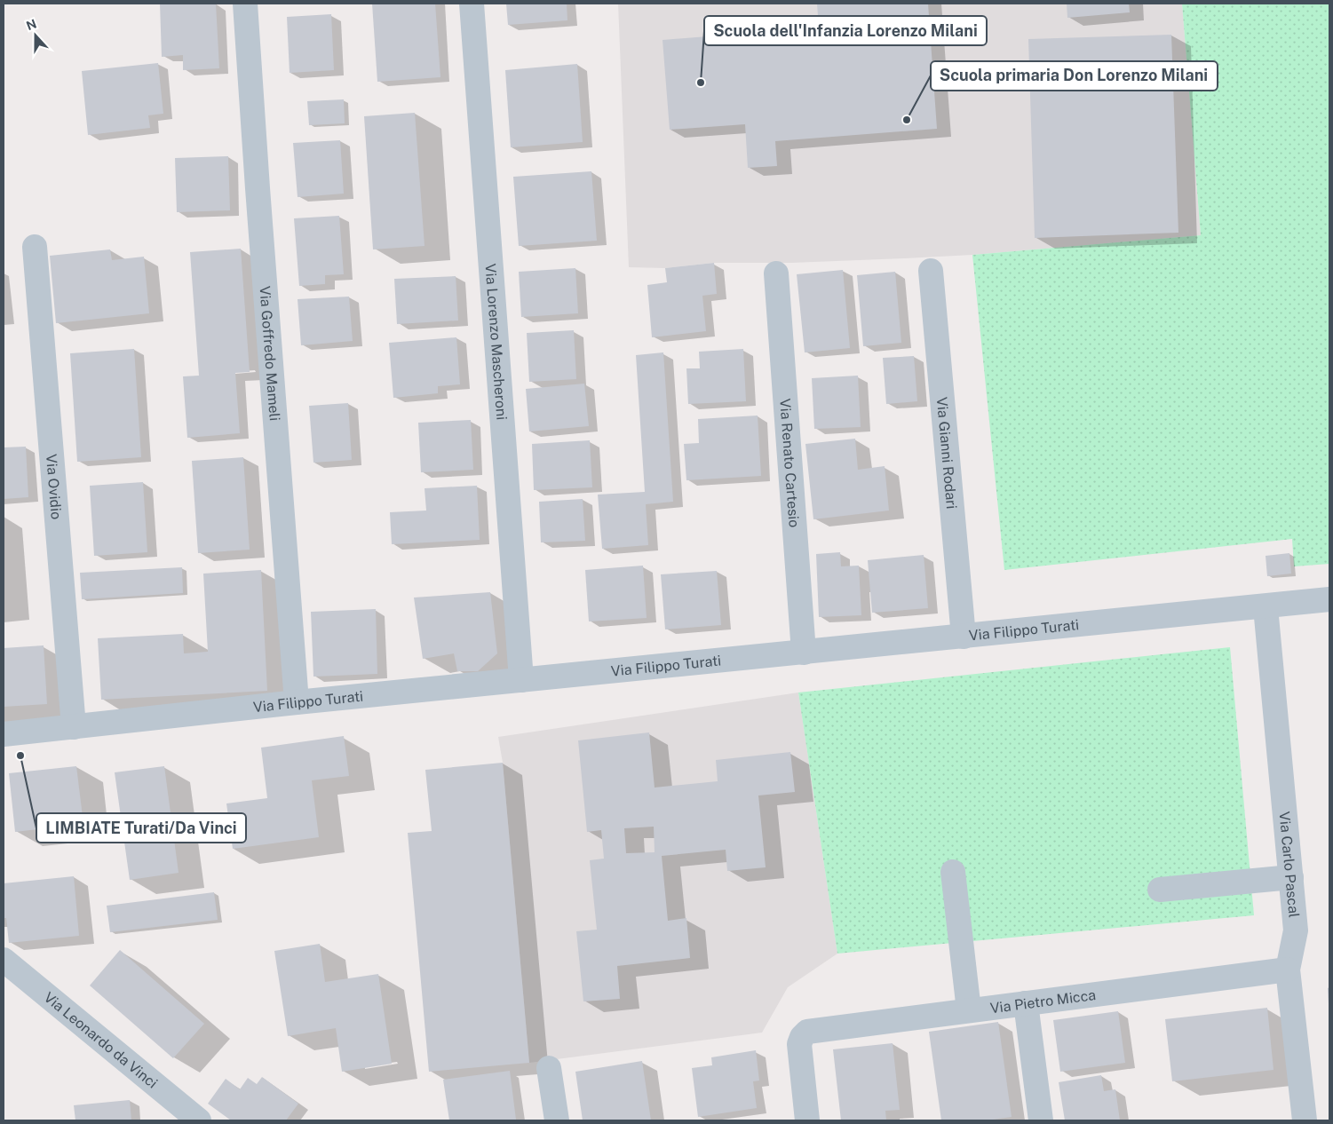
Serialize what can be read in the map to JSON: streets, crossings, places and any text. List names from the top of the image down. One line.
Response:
{"streets":{"street":["Via Lorenzo Mascheroni","Via Goffredo Mameli","Via Gianni Rodari","Via Renato Cartesio","Via Ovidio","Via Filippo Turati","Via Carlo Pascal","Via Pietro Micca","Via Leonardo da Vinci"]},"crossings":[["Via Lorenzo Mascheroni","Via Filippo Turati"],["Via Goffredo Mameli","Via Filippo Turati"],["Via Gianni Rodari","Via Filippo Turati"],["Via Renato Cartesio","Via Filippo Turati"],["Via Ovidio","Via Filippo Turati"],["Via Filippo Turati","Via Carlo Pascal"],["Via Carlo Pascal","Via Pietro Micca"]],"places":["Scuola dell'Infanzia Lorenzo Milani","Scuola primaria Don Lorenzo Milani","LIMBIATE Turati/Da Vinci"],"north":"top"}
